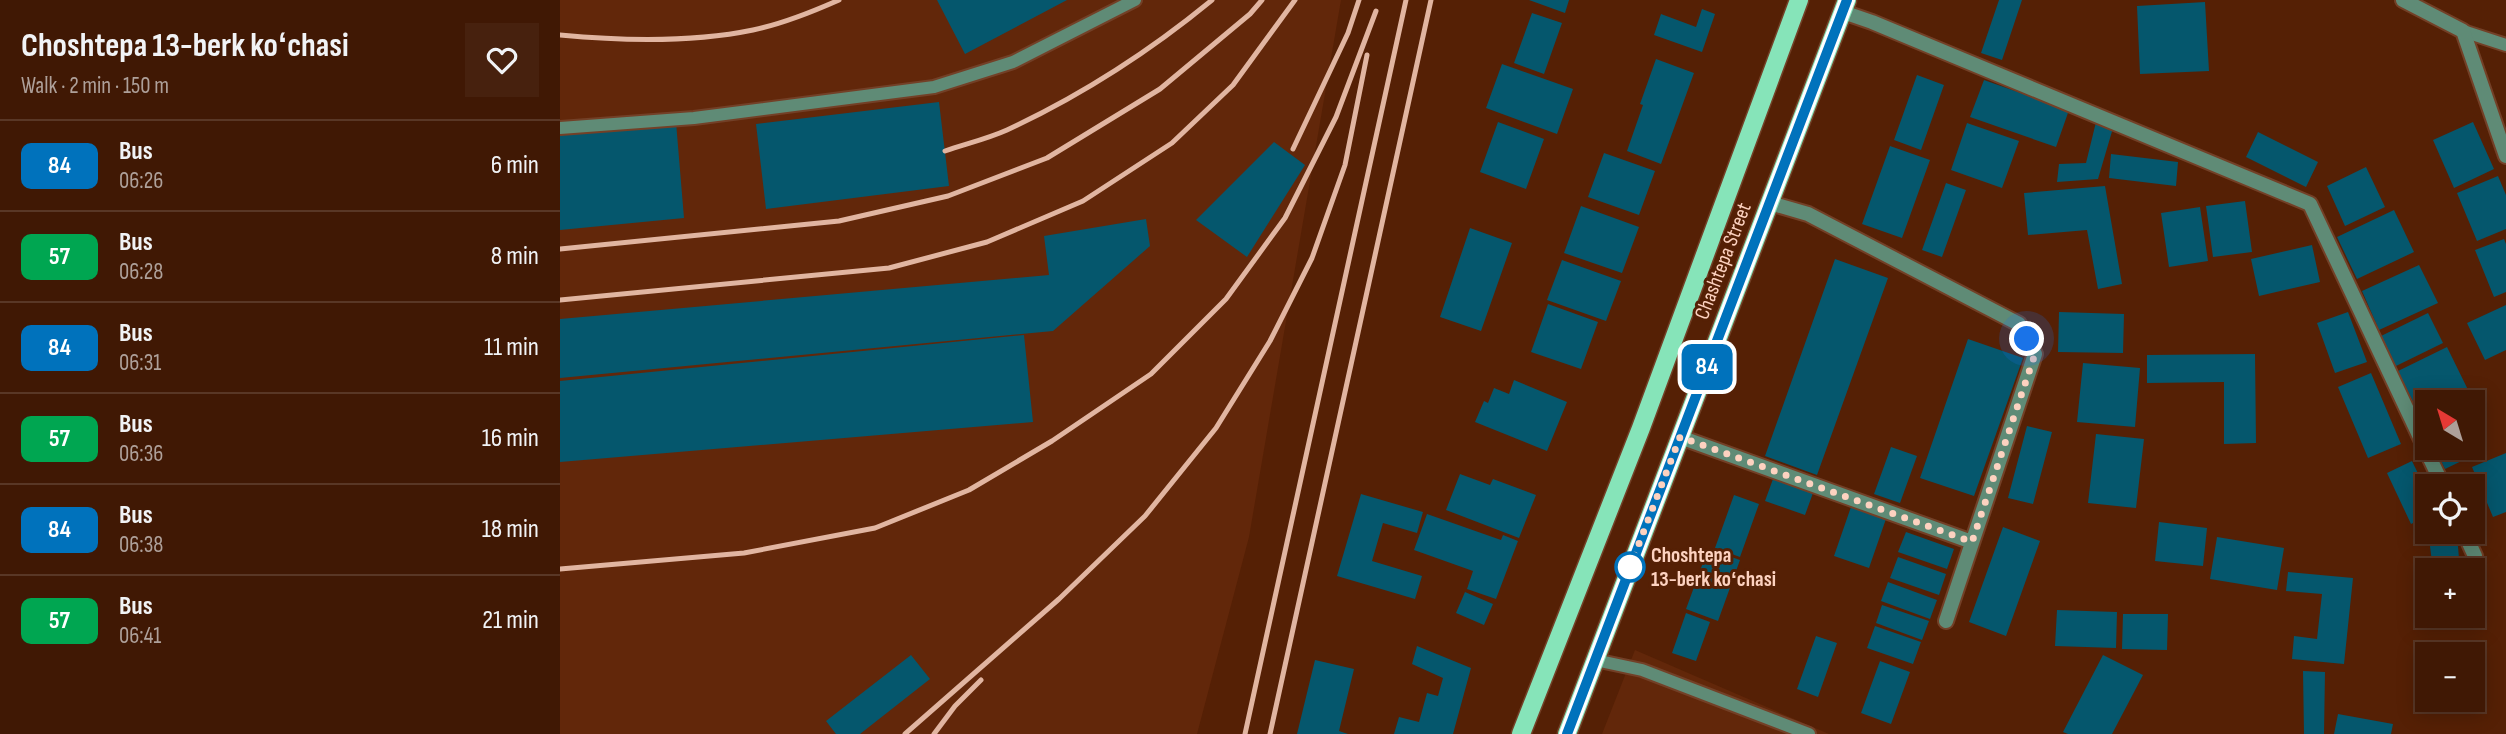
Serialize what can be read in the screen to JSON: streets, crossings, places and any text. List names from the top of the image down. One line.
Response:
{"streets":{"main road":["Chashtepa Street"]},"places":["Choshtepa 13-berk koʻchasi"],"lines":["bus line 84"],"north":"top left","page":{"heading":["Choshtepa 13-berk koʻchasi","Walk · 2 min · 150 m"],"on_map":"84","list":[{"mark":"84","name":"Bus","note":"06:26","value":"6 min"},{"mark":"57","name":"Bus","note":"06:28","value":"8 min"},{"mark":"84","name":"Bus","note":"06:31","value":"11 min"},{"mark":"57","name":"Bus","note":"06:36","value":"16 min"},{"mark":"84","name":"Bus","note":"06:38","value":"18 min"},{"mark":"57","name":"Bus","note":"06:41","value":"21 min"}],"map_buttons":["+","−"]}}
